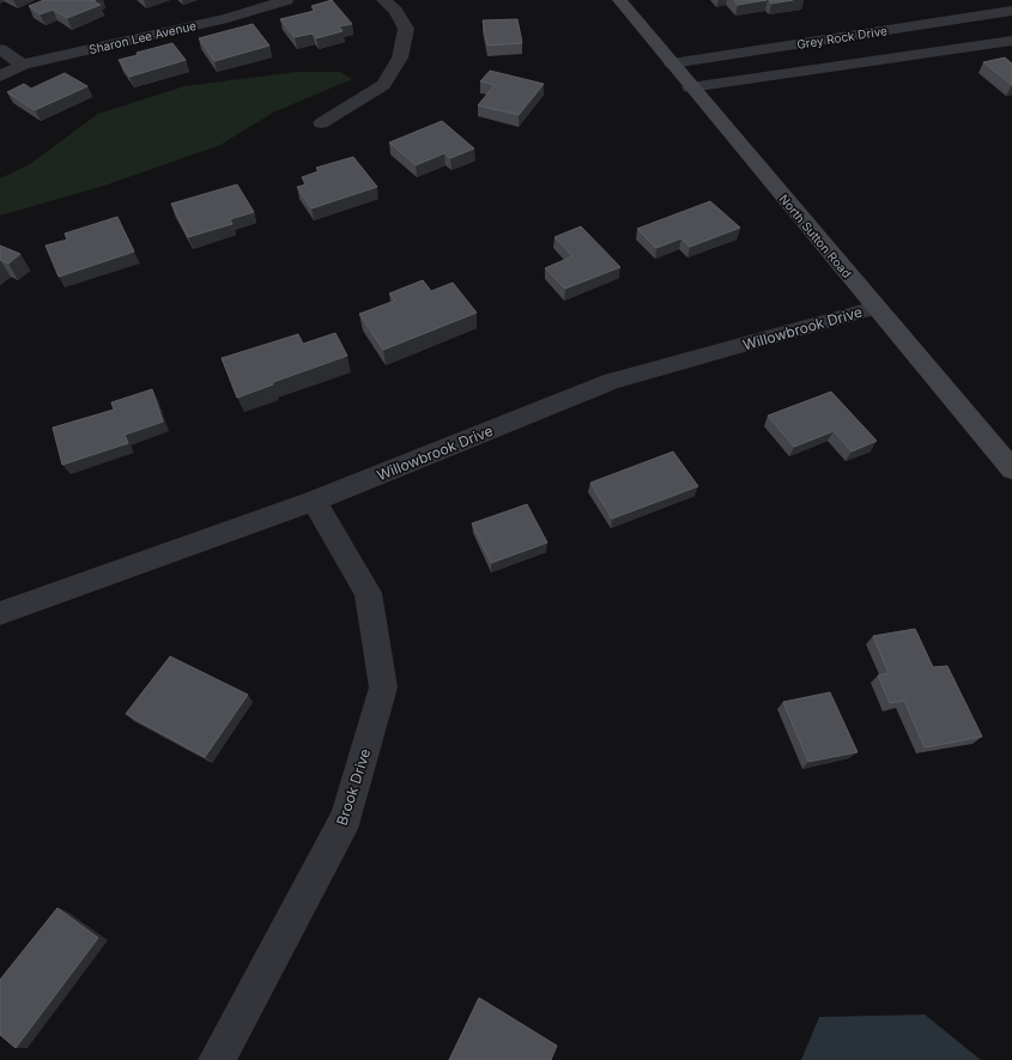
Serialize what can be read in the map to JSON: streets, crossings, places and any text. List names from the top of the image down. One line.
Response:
{"streets":{"main road":["North Sutton Road"],"street":["Sharon Lee Avenue","Grey Rock Drive","Willowbrook Drive","Brook Drive"]},"crossings":[["Grey Rock Drive","North Sutton Road"],["North Sutton Road","Willowbrook Drive"],["Willowbrook Drive","Brook Drive"]]}
